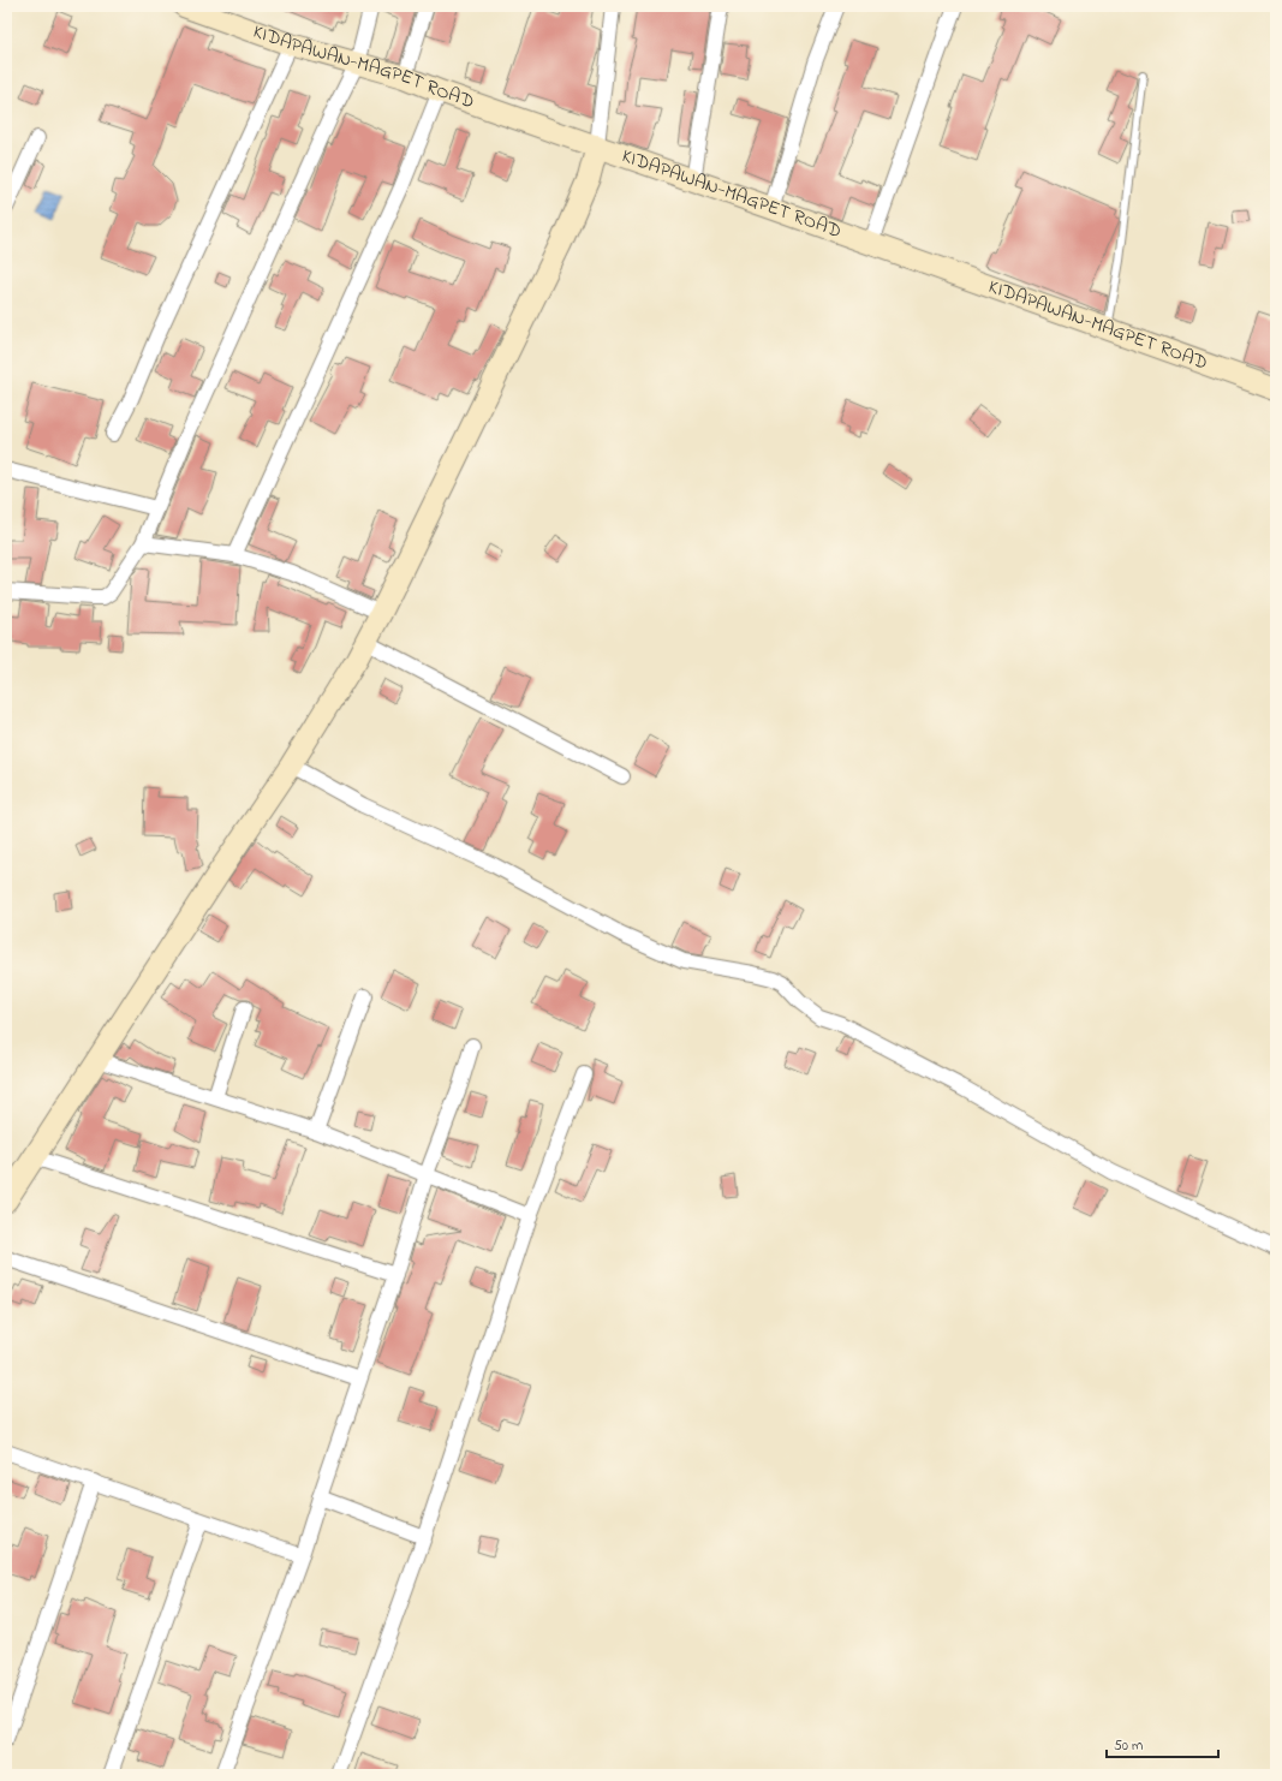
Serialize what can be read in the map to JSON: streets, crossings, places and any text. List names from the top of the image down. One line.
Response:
{"streets":{"street":["KIDAPAWAN-MAGPET ROAD"]},"scale_bar":"50 m"}
